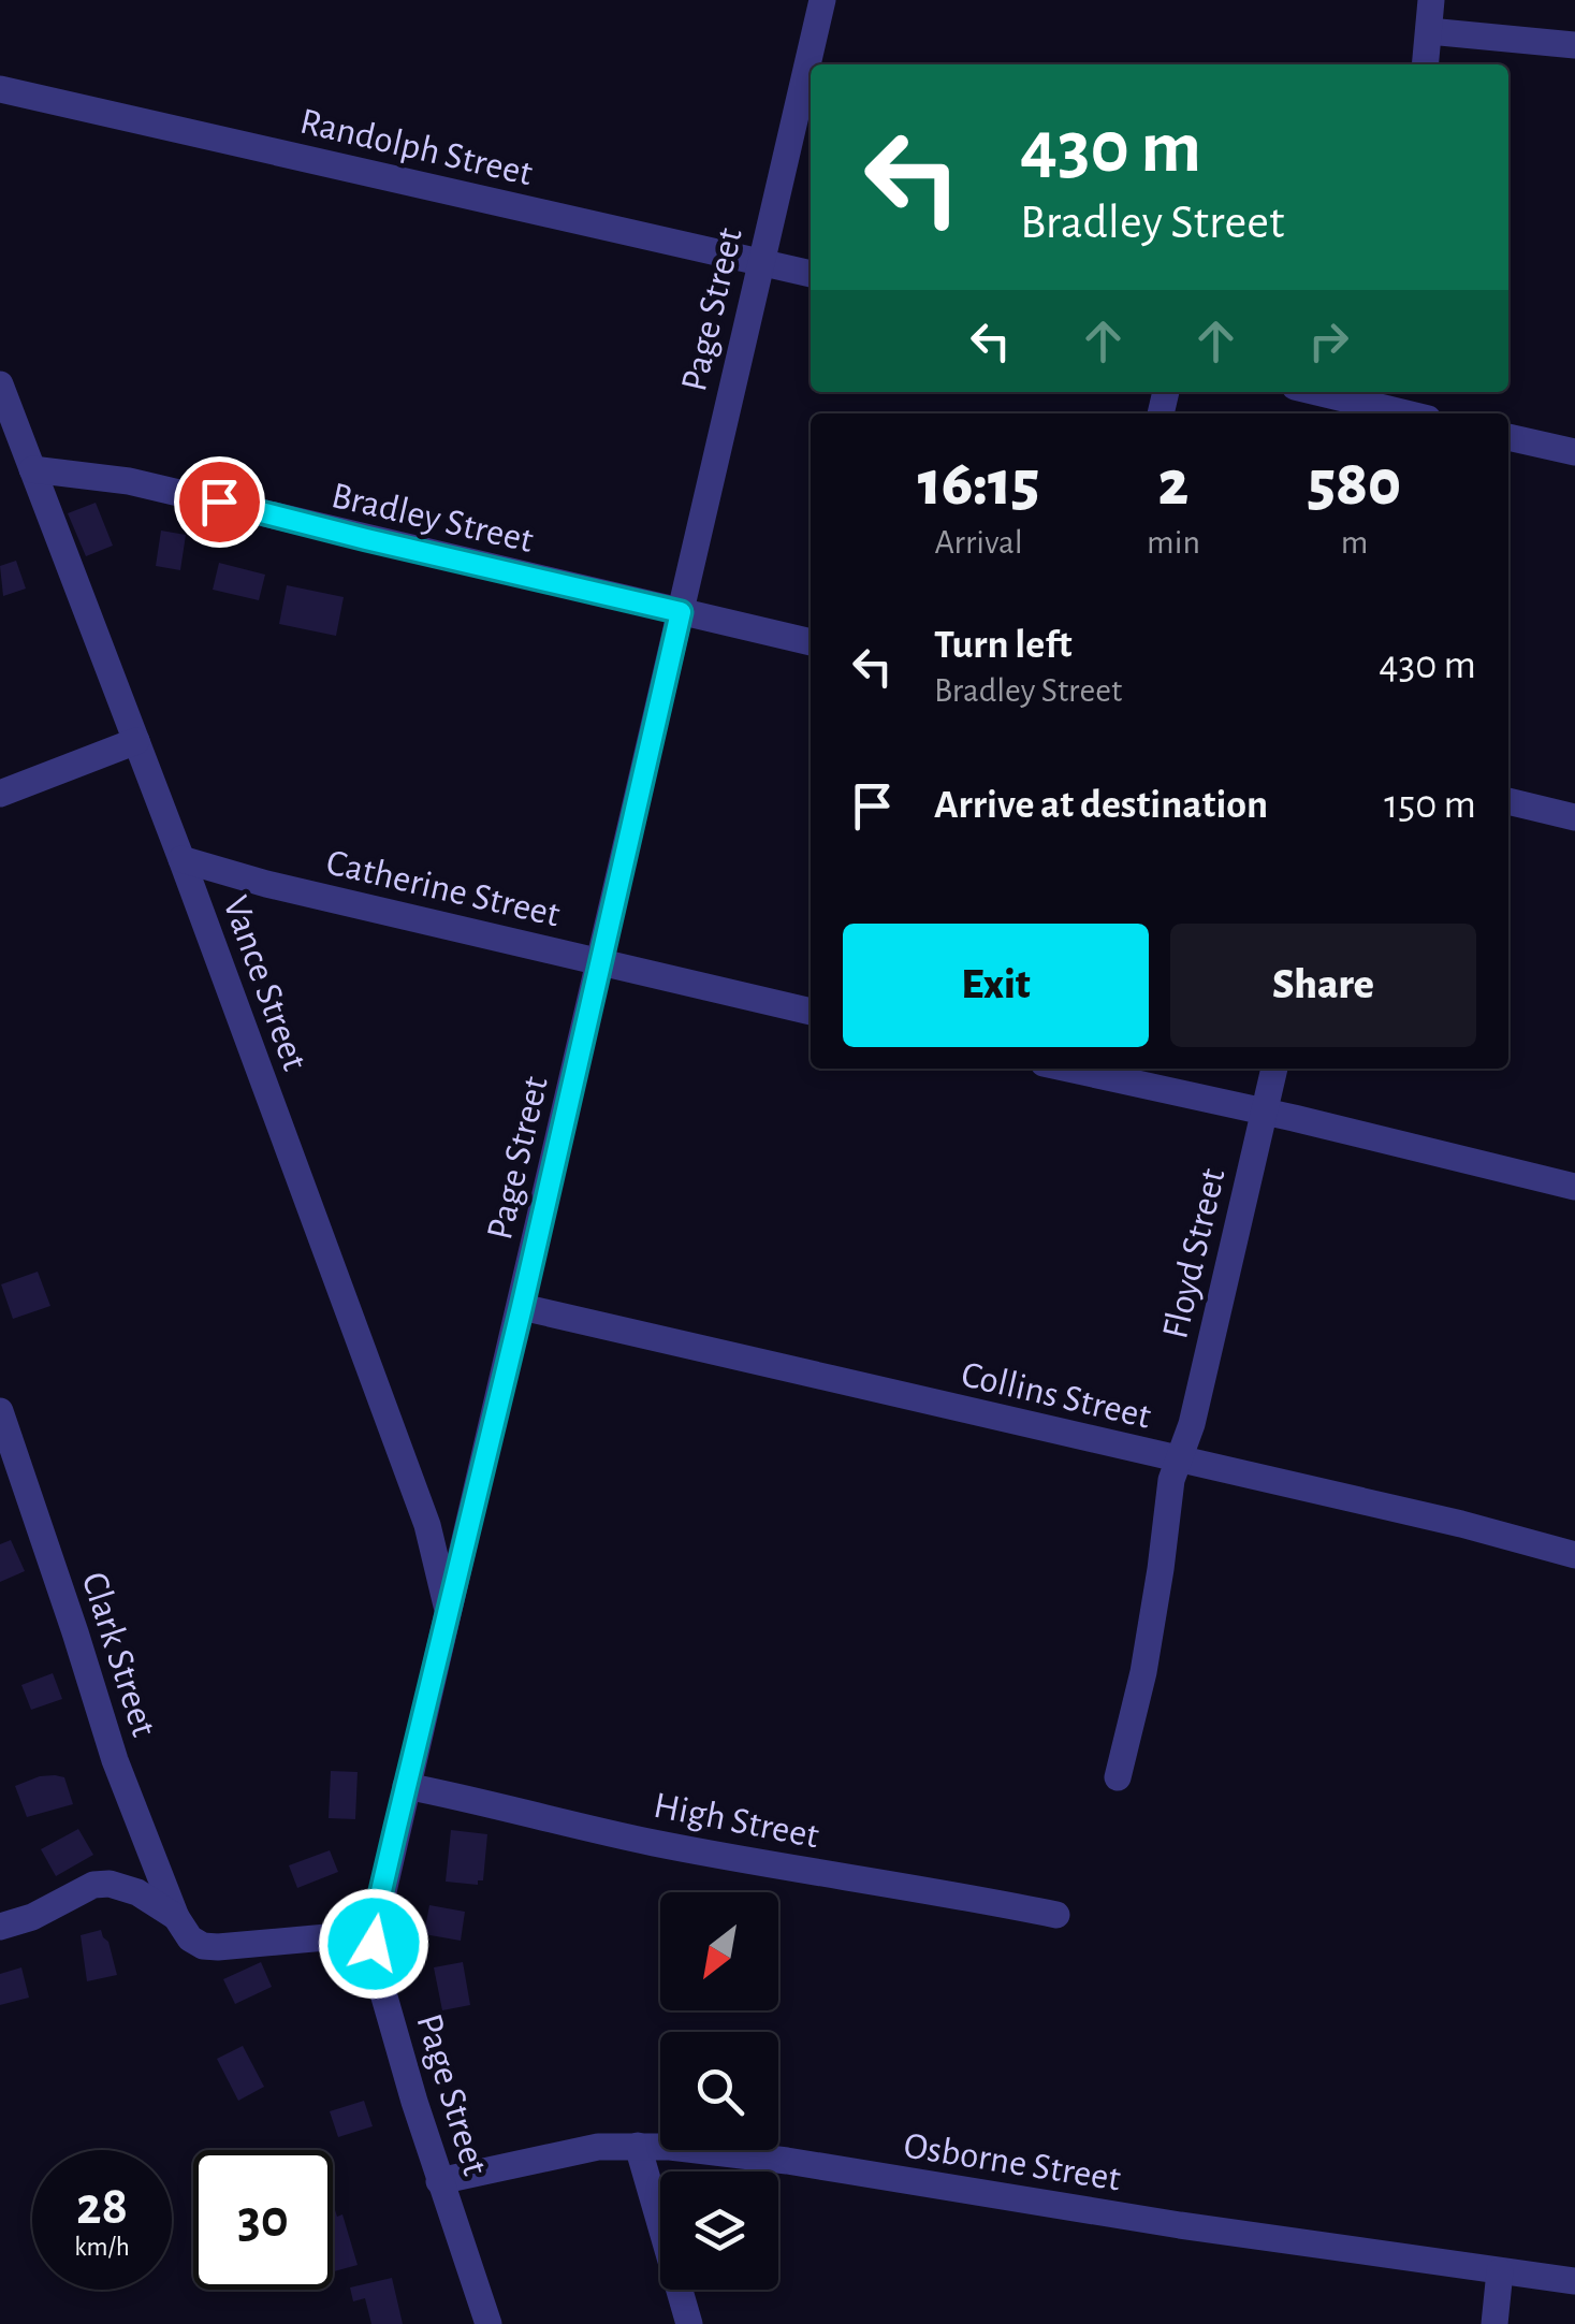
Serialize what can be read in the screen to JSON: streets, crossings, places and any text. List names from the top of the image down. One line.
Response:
{"streets":{"street":["Randolph Street","Page Street","Bradley Street","Catherine Street","Vance Street","Floyd Street","Collins Street","Clark Street","High Street","Osborne Street"]},"crossings":[["Randolph Street","Page Street"],["Page Street","Bradley Street"],["Page Street","Catherine Street"],["Page Street","Vance Street"],["Page Street","Collins Street"],["Page Street","High Street"],["Page Street","Osborne Street"],["Bradley Street","Vance Street"],["Catherine Street","Vance Street"],["Floyd Street","Collins Street"]],"north":"bottom left","page":{"turn":["430 m","Bradley Street"],"eta":["16:15","Arrival","2","min","580","m"],"list":[{"name":"Turn left","note":"Bradley Street","value":"430 m"},{"name":"Arrive at destination","value":"150 m"}],"buttons":["Exit","Share"],"speed":"28 km/h","limit":"30"}}
